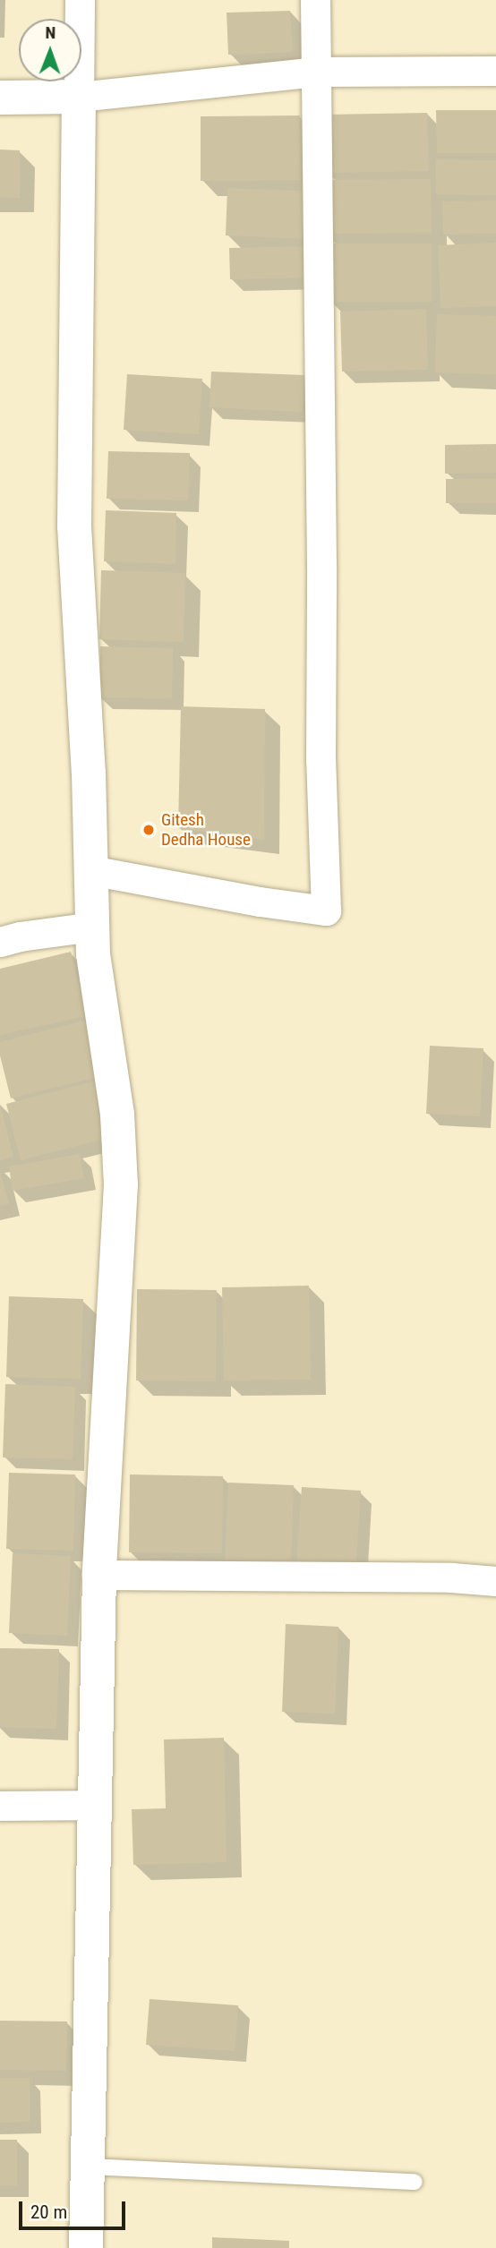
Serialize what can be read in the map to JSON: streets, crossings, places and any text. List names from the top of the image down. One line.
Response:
{"places":["Gitesh Dedha House"],"scale_bar":"20 m","north":"top"}
